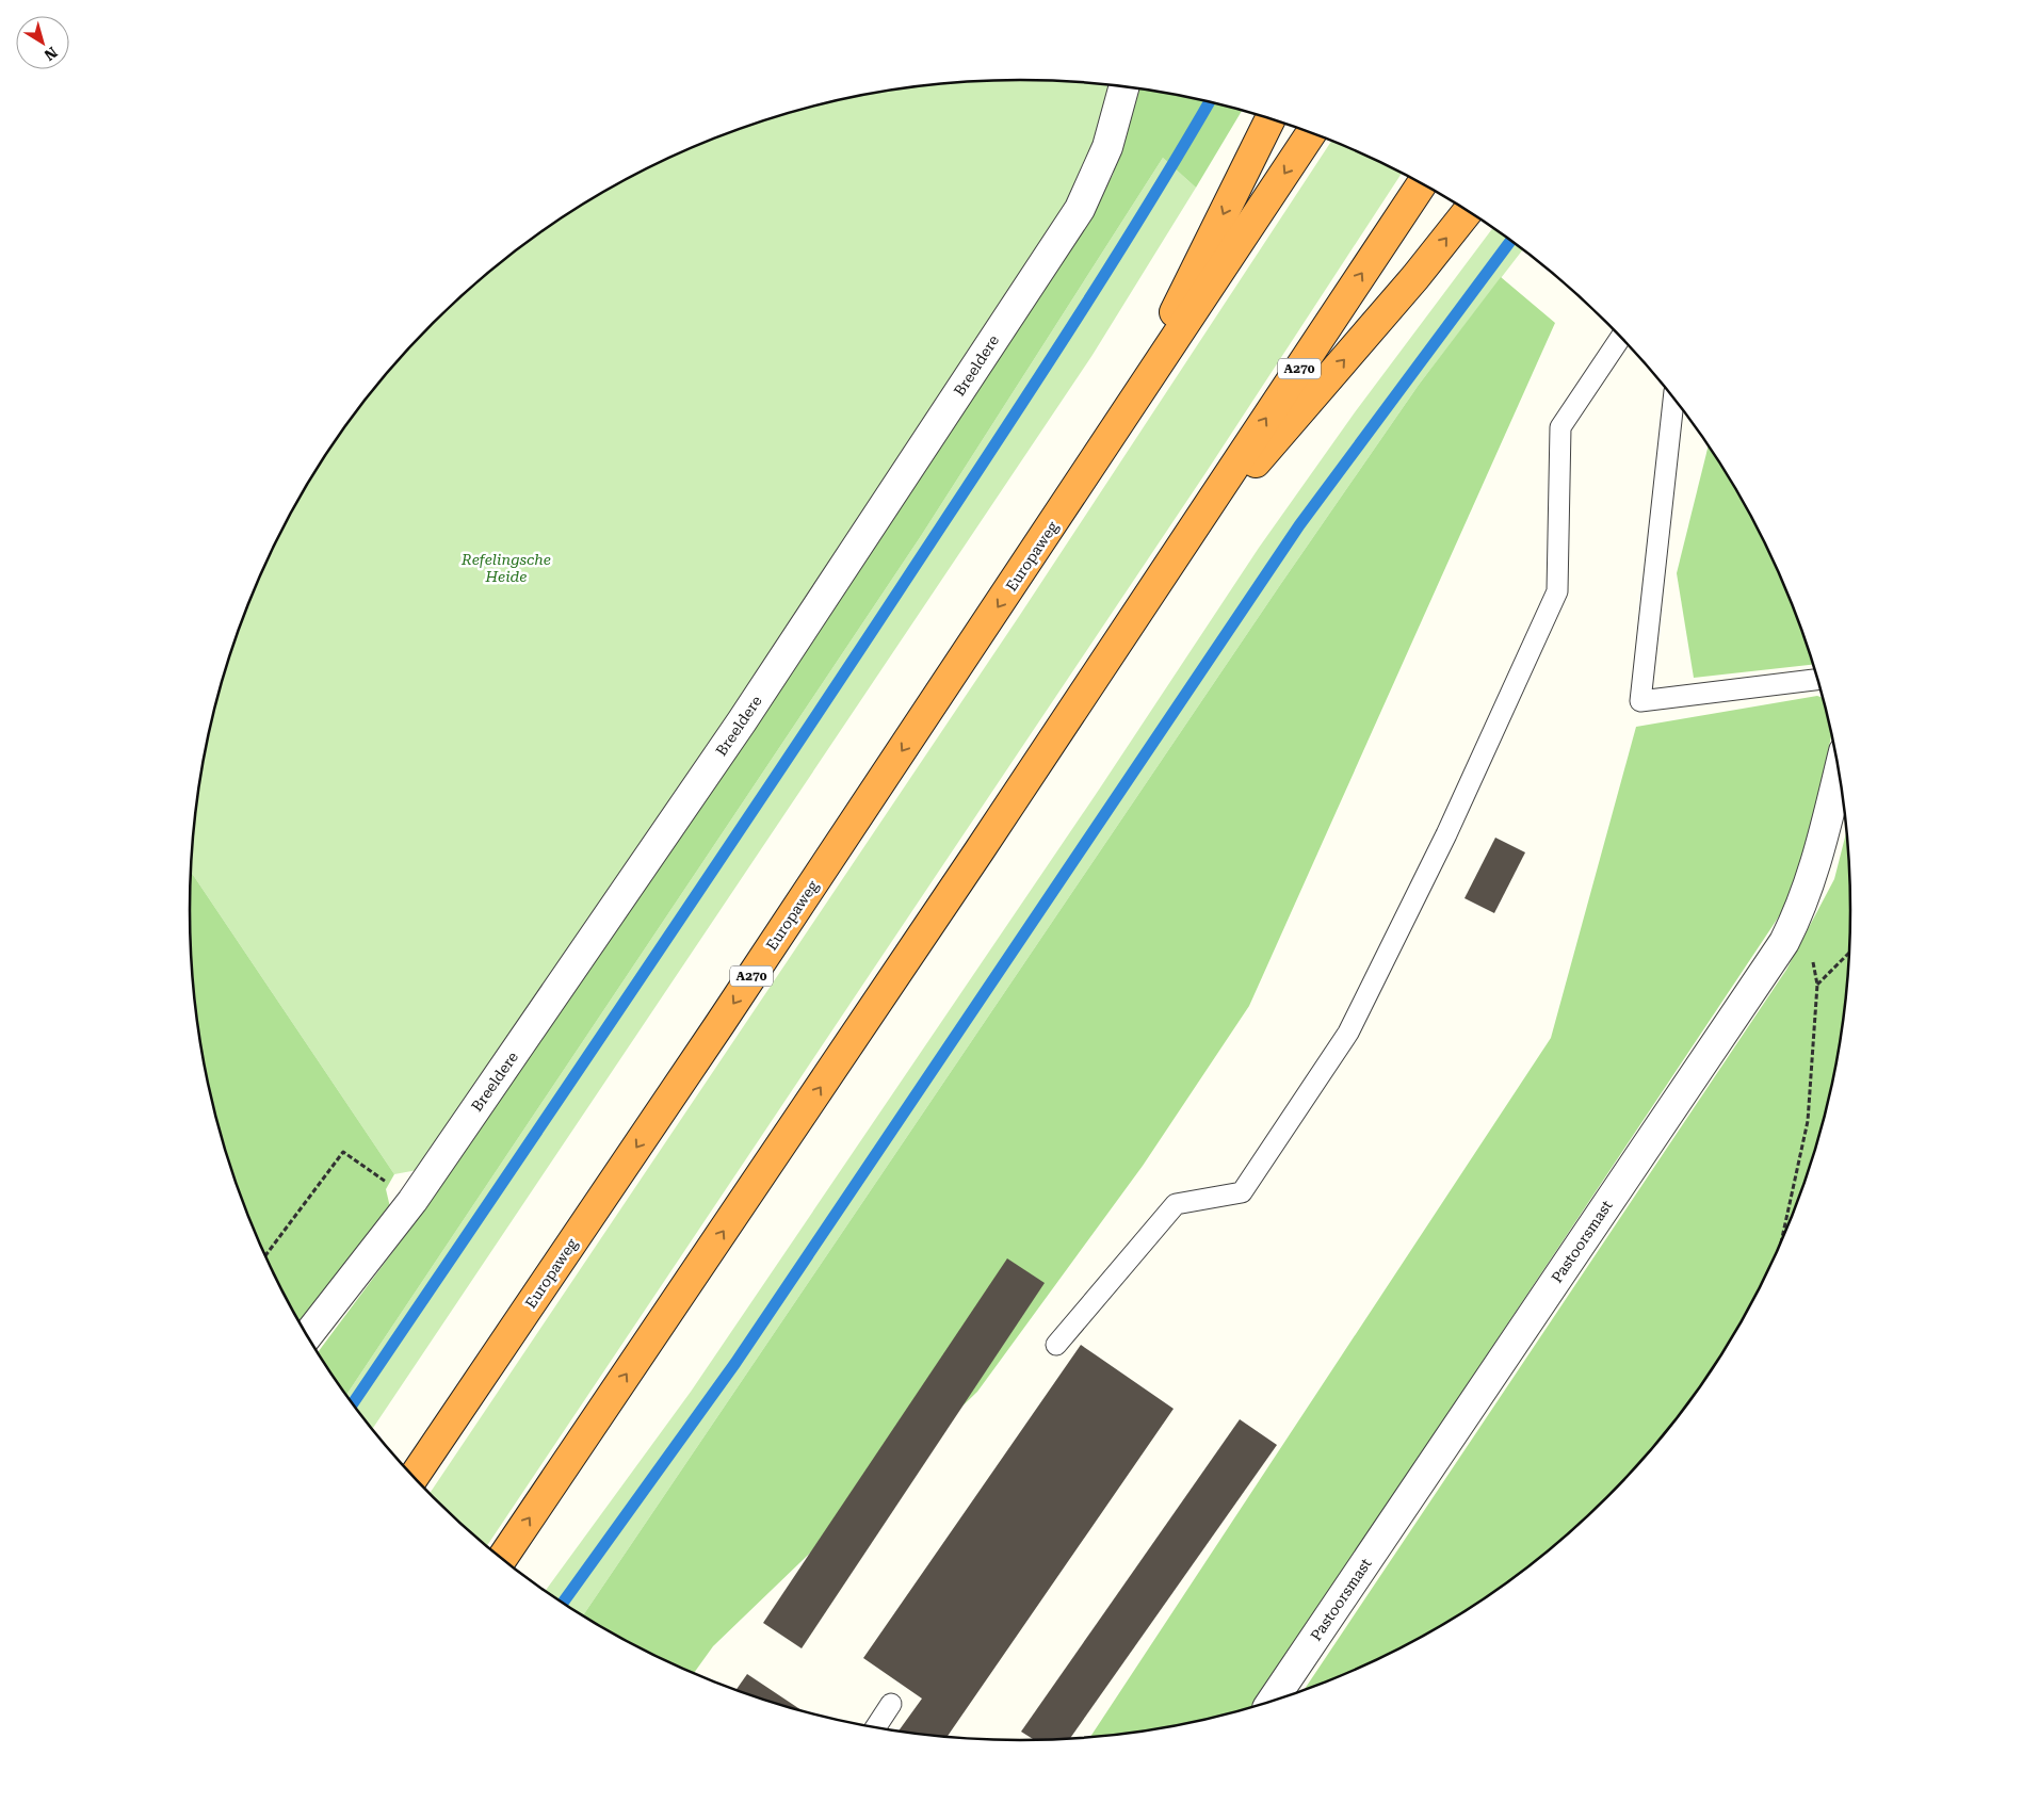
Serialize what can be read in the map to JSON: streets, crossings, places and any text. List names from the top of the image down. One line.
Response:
{"streets":{"highway":["A270","Europaweg"],"street":["Breeldere","Pastoorsmast"]},"crossings":[["A270","Europaweg"]],"parks":["Refelingsche Heide"],"north":"bottom right"}
